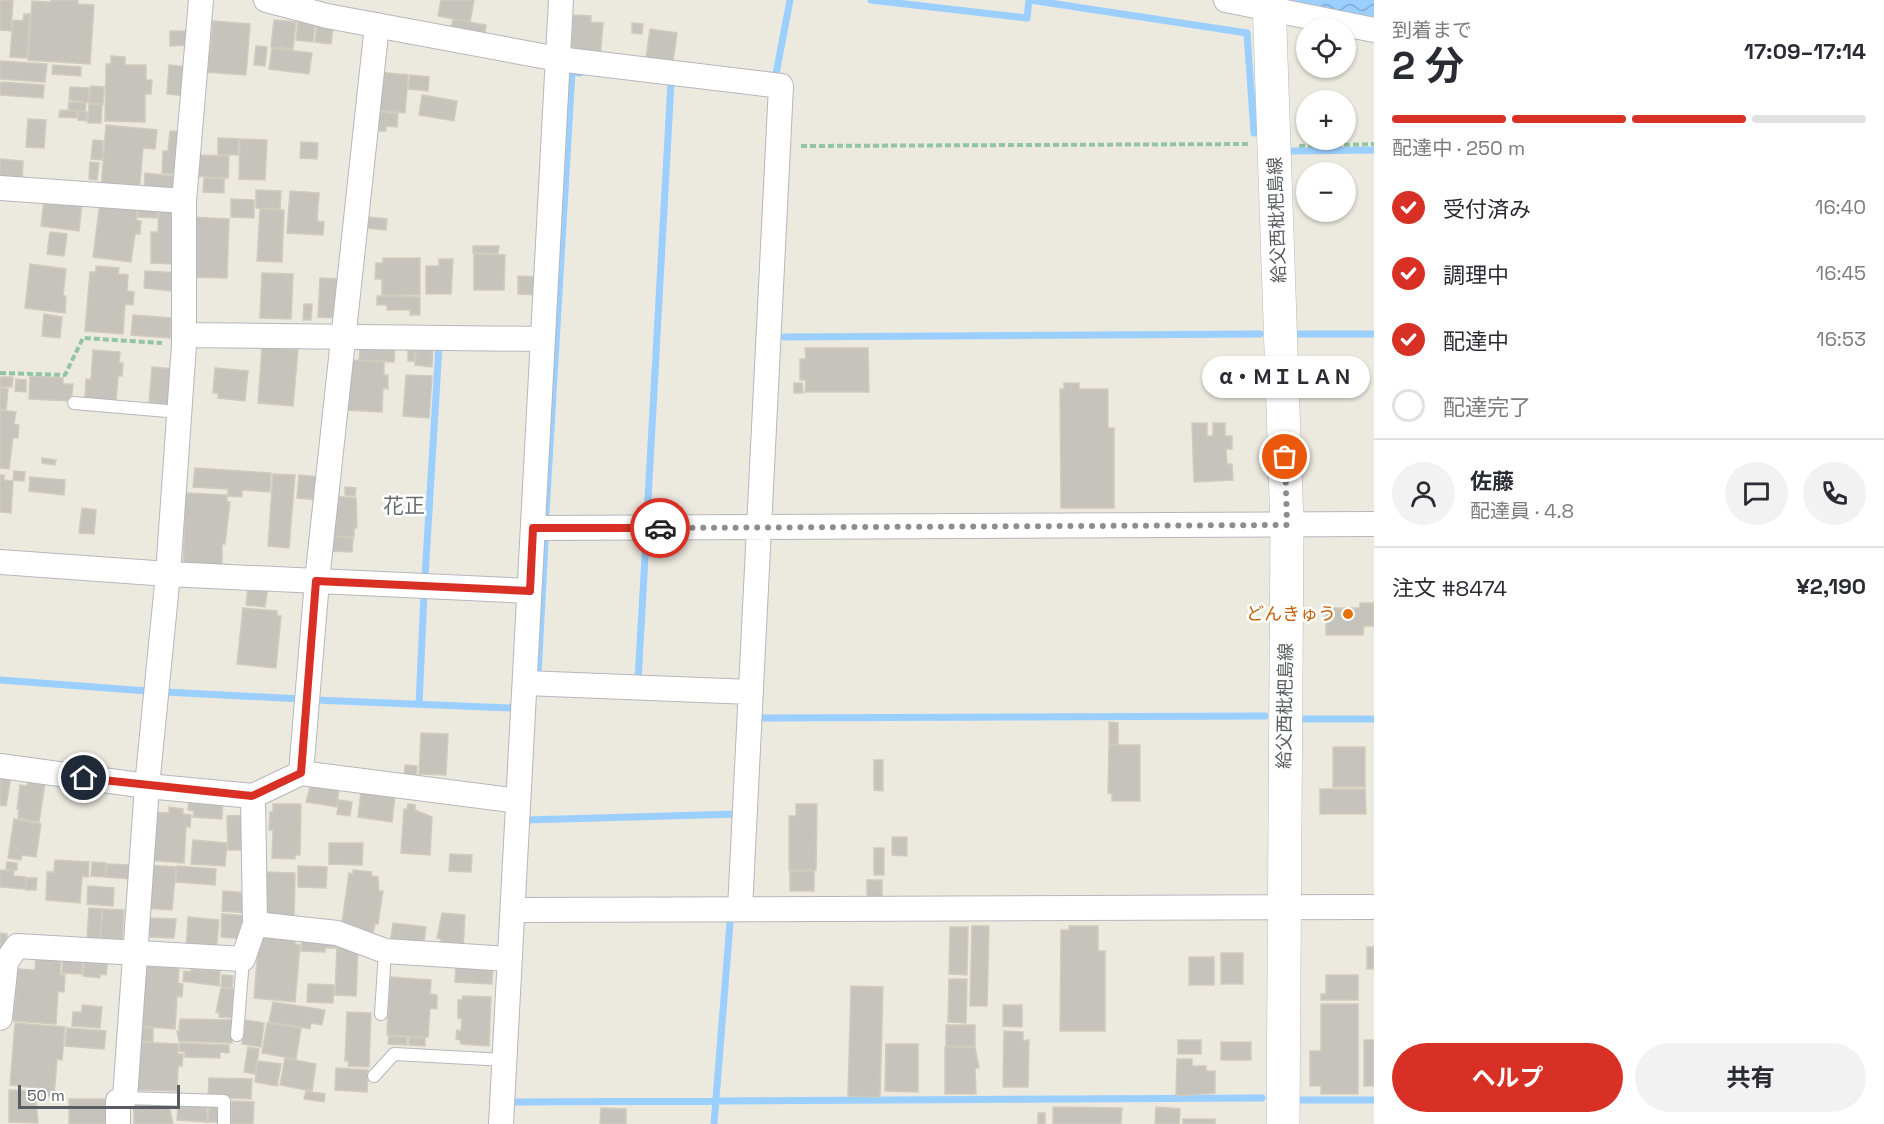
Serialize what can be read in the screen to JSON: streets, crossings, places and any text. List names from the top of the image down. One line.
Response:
{"streets":{"main road":["給父西枇杷島線"]},"districts":["花正"],"places":["α・ＭＩＬＡＮ","どんきゅう"],"scale_bar":"50 m","page":{"heading":["2 分","到着まで","17:09–17:14"],"panel":["佐藤","配達員 · 4.8","注文 #8474","¥2,190"],"map_buttons":["+","−"],"bar":"配達中 · 250 m","list":[["受付済み","16:40"],["調理中","16:45"],["配達中","16:53"],"配達完了"],"bubble":"α・ＭＩＬＡＮ","buttons":["ヘルプ","共有"],"scale":"50 m"}}
